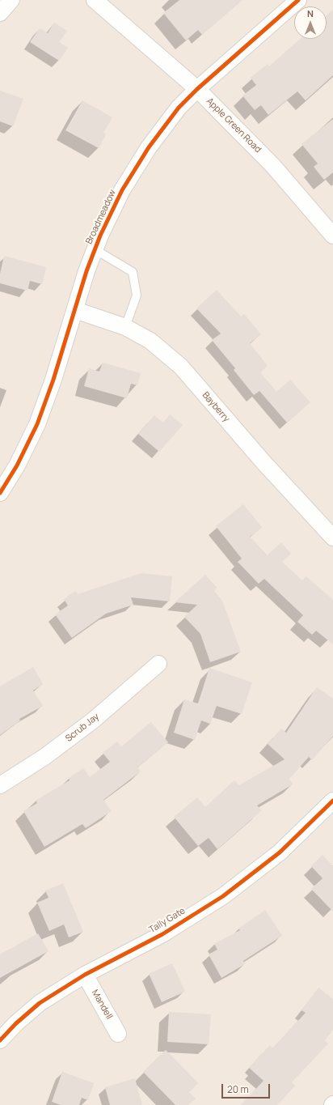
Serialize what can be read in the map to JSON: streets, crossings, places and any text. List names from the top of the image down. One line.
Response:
{"streets":{"street":["Apple Green Road","Broadmeadow","Bayberry","Scrub Jay","Tally Gate","Mandell"]},"crossings":[["Apple Green Road","Broadmeadow"],["Broadmeadow","Bayberry"],["Tally Gate","Mandell"]],"scale_bar":"20 m","north":"top"}
